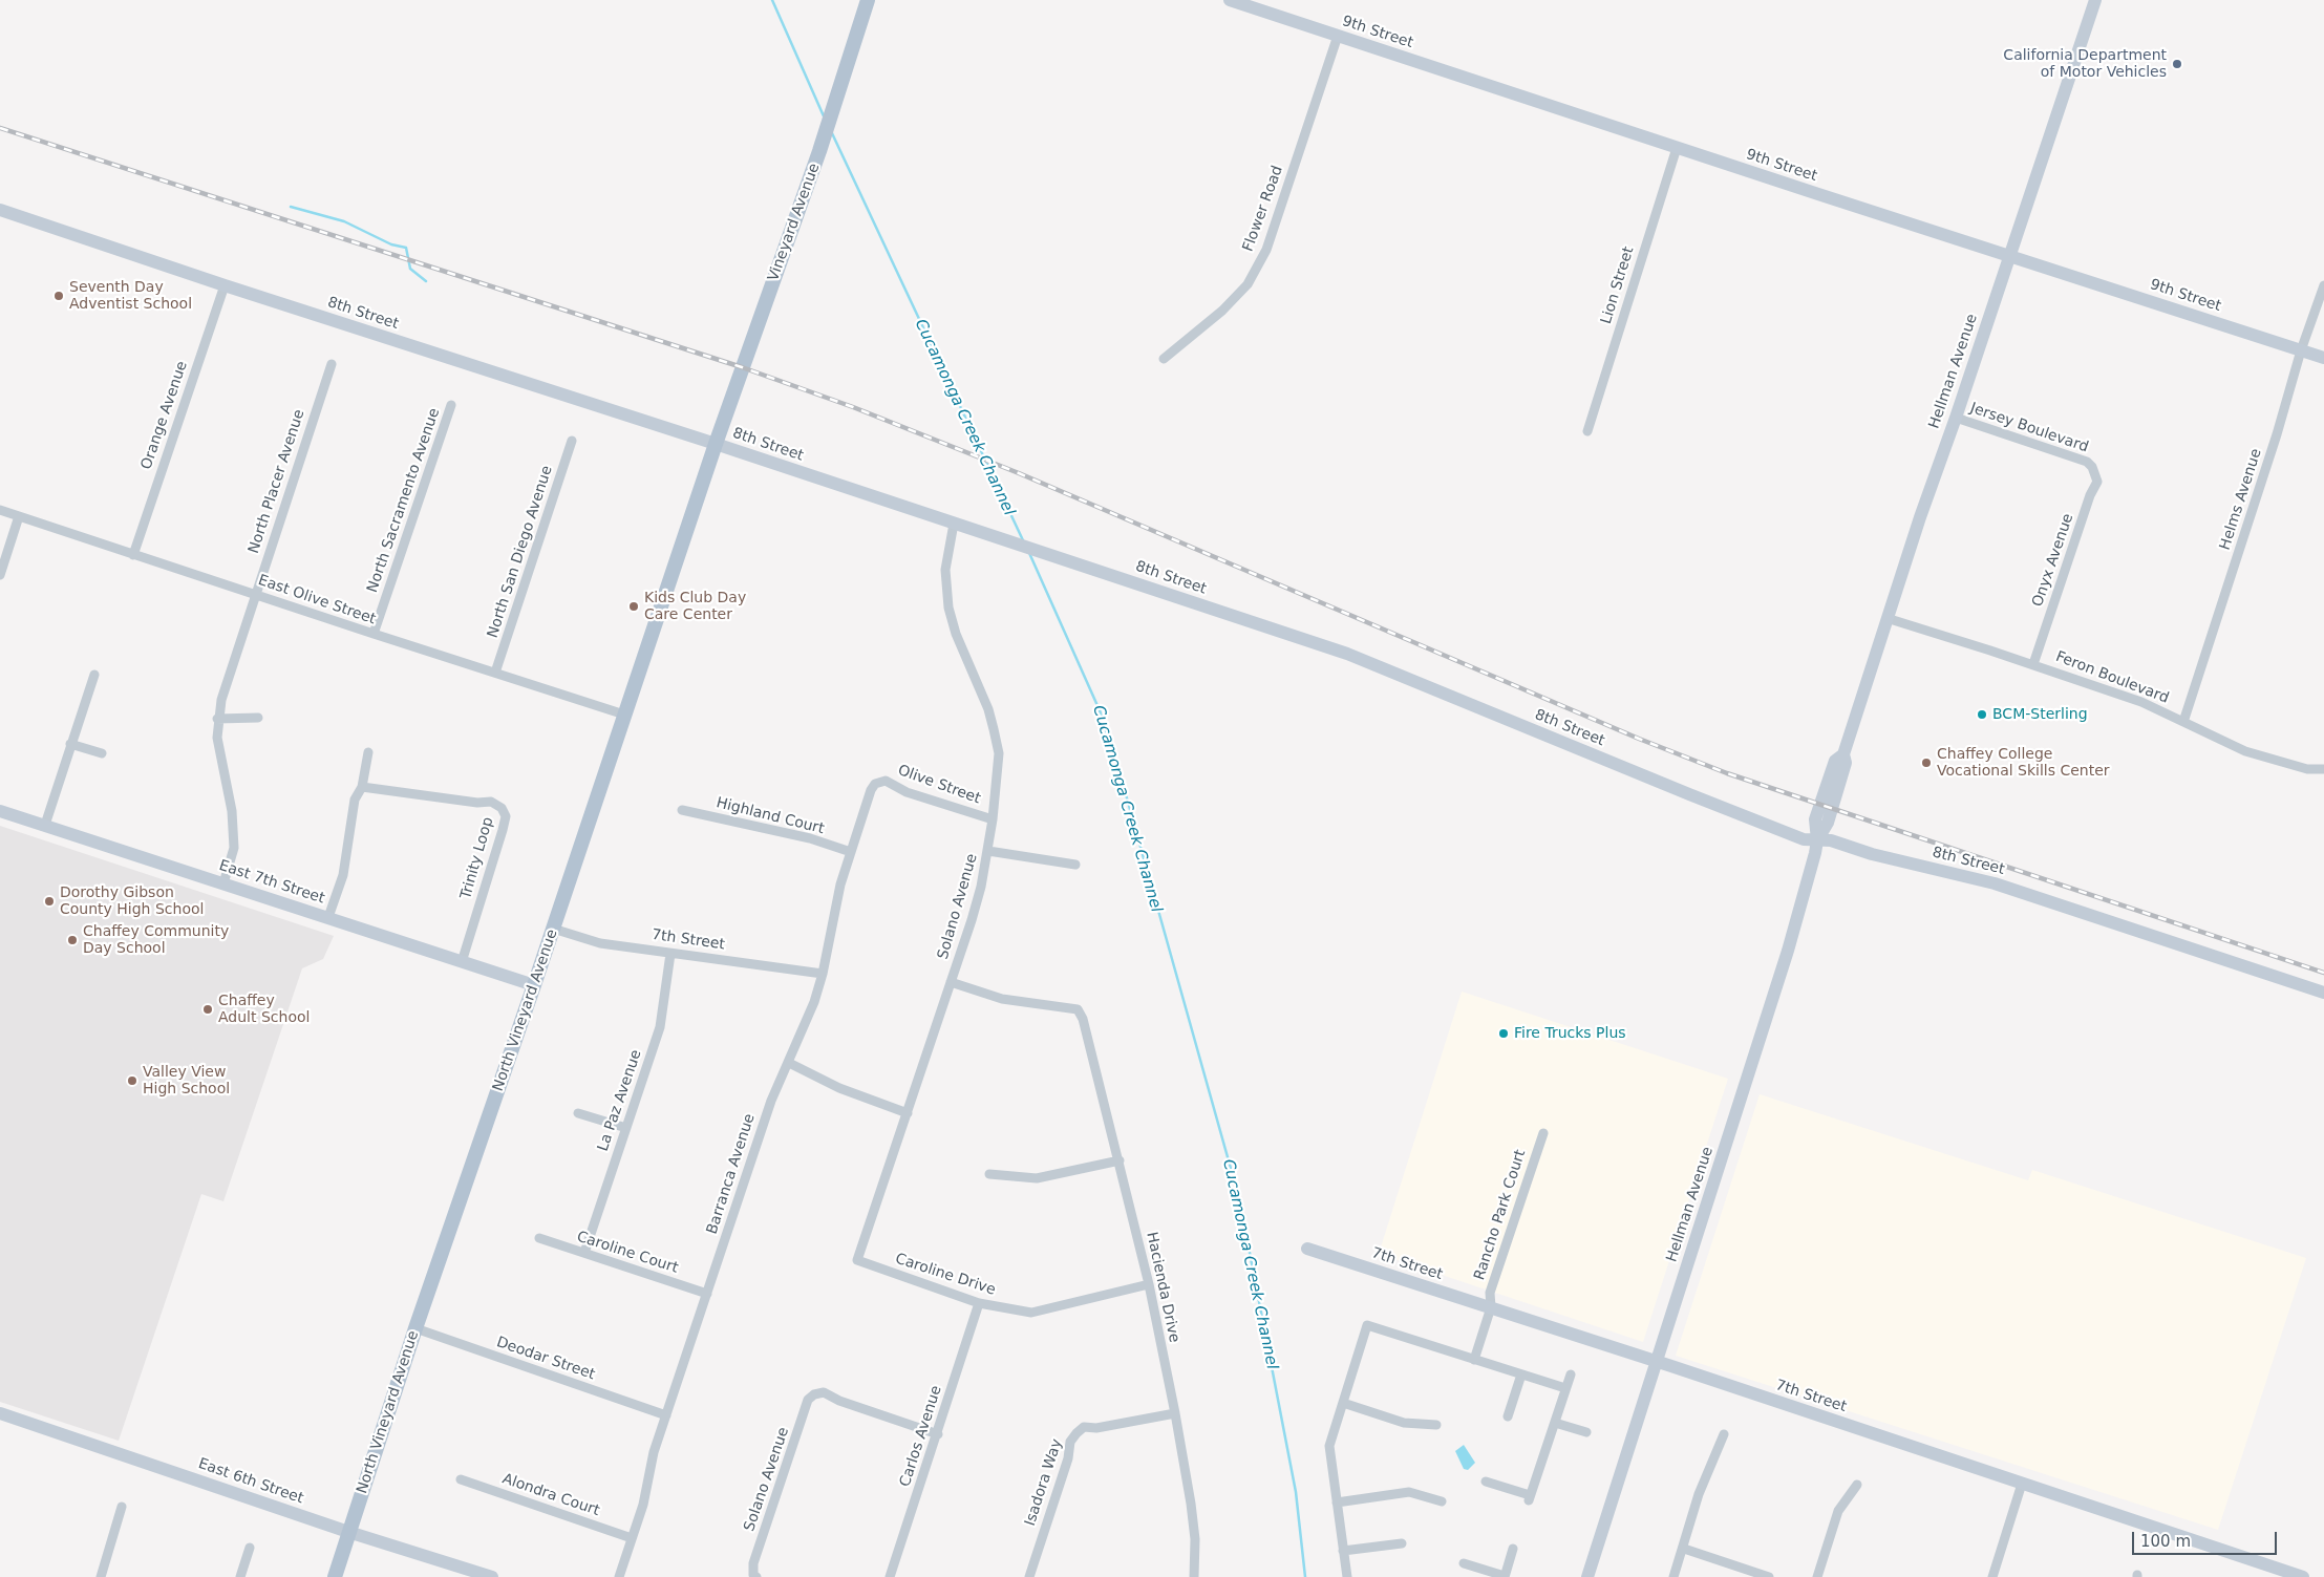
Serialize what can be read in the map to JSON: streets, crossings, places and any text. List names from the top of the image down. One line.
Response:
{"streets":{"main road":["Vineyard Avenue","North Vineyard Avenue"],"street":["9th Street","Flower Road","Lion Street","8th Street","Hellman Avenue","Orange Avenue","Jersey Boulevard","North Placer Avenue","Helms Avenue","North Sacramento Avenue","North San Diego Avenue","Onyx Avenue","East Olive Street","Feron Boulevard","Olive Street","Highland Court","Trinity Loop","East 7th Street","Solano Avenue","7th Street","La Paz Avenue","Barranca Avenue","Rancho Park Court","Caroline Court","Caroline Drive","Hacienda Drive","Deodar Street","Carlos Avenue","East 6th Street","Isadora Way","Alondra Court"]},"crossings":[["9th Street","Flower Road"],["9th Street","Lion Street"],["9th Street","Hellman Avenue"],["9th Street","Helms Avenue"],["Vineyard Avenue","8th Street"],["Vineyard Avenue","North Vineyard Avenue"],["8th Street","Hellman Avenue"],["8th Street","Orange Avenue"],["8th Street","Solano Avenue"],["8th Street","North Vineyard Avenue"],["Hellman Avenue","Jersey Boulevard"],["Hellman Avenue","Feron Boulevard"],["Hellman Avenue","7th Street"],["Orange Avenue","East Olive Street"],["Jersey Boulevard","Onyx Avenue"],["North Placer Avenue","East Olive Street"],["North Placer Avenue","East 7th Street"],["Helms Avenue","Feron Boulevard"],["North Sacramento Avenue","East Olive Street"],["North San Diego Avenue","East Olive Street"],["Onyx Avenue","Feron Boulevard"],["East Olive Street","North Vineyard Avenue"],["Olive Street","Solano Avenue"],["Olive Street","Barranca Avenue"],["Highland Court","Barranca Avenue"],["Trinity Loop","East 7th Street"],["East 7th Street","North Vineyard Avenue"],["Solano Avenue","Caroline Drive"],["Solano Avenue","Hacienda Drive"],["Solano Avenue","Carlos Avenue"],["7th Street","North Vineyard Avenue"],["7th Street","La Paz Avenue"],["7th Street","Barranca Avenue"],["7th Street","Rancho Park Court"],["North Vineyard Avenue","Deodar Street"],["North Vineyard Avenue","East 6th Street"],["La Paz Avenue","Caroline Court"],["Barranca Avenue","Caroline Court"],["Barranca Avenue","Deodar Street"],["Barranca Avenue","Alondra Court"],["Caroline Drive","Hacienda Drive"],["Caroline Drive","Carlos Avenue"],["Hacienda Drive","Isadora Way"]],"water":["Cucamonga Creek Channel"],"places":["California Department of Motor Vehicles","Seventh Day Adventist School","Kids Club Day Care Center","BCM-Sterling","Chaffey College Vocational Skills Center","Dorothy Gibson County High School","Chaffey Community Day School","Chaffey Adult School","Fire Trucks Plus","Valley View High School"],"scale_bar":"100 m"}
